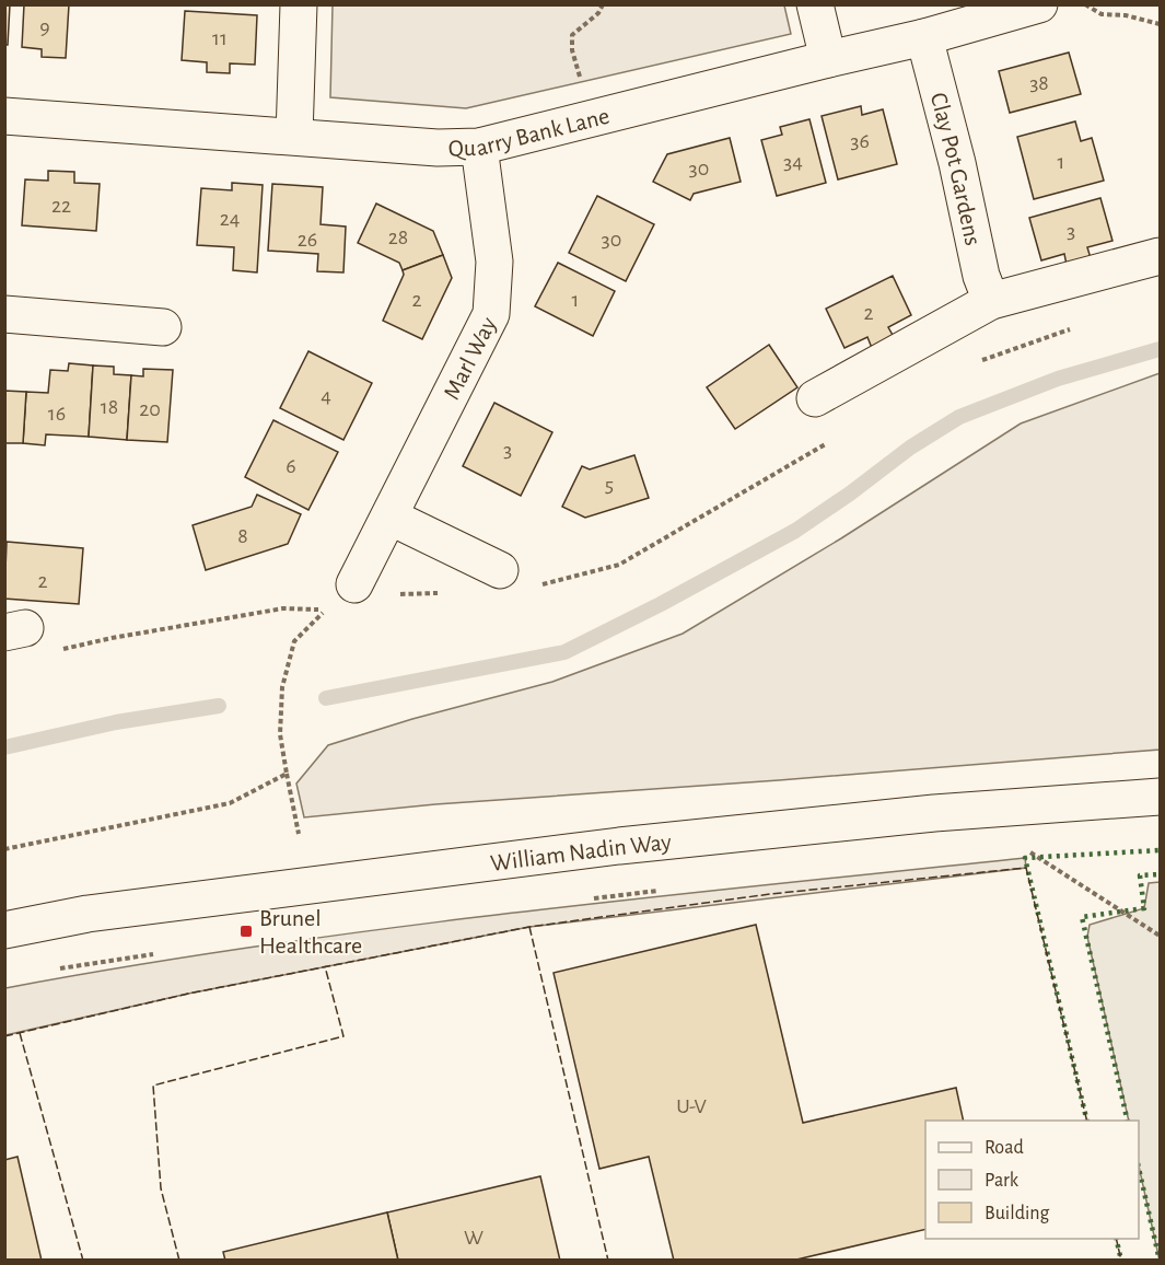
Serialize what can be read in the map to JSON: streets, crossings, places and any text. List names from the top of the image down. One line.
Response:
{"streets":{"street":["Quarry Bank Lane","Clay Pot Gardens","Marl Way","William Nadin Way"]},"crossings":[["Quarry Bank Lane","Clay Pot Gardens"],["Quarry Bank Lane","Marl Way"]],"places":{"transit":["Brunel Healthcare"]},"house_numbers":["9","11","38","36","34","1","30","22","24","3","28","26","30","2","1","2","4","18","20","16","3","6","5","8","2","U-V","W"],"legend":["Road","Park","Building"]}
